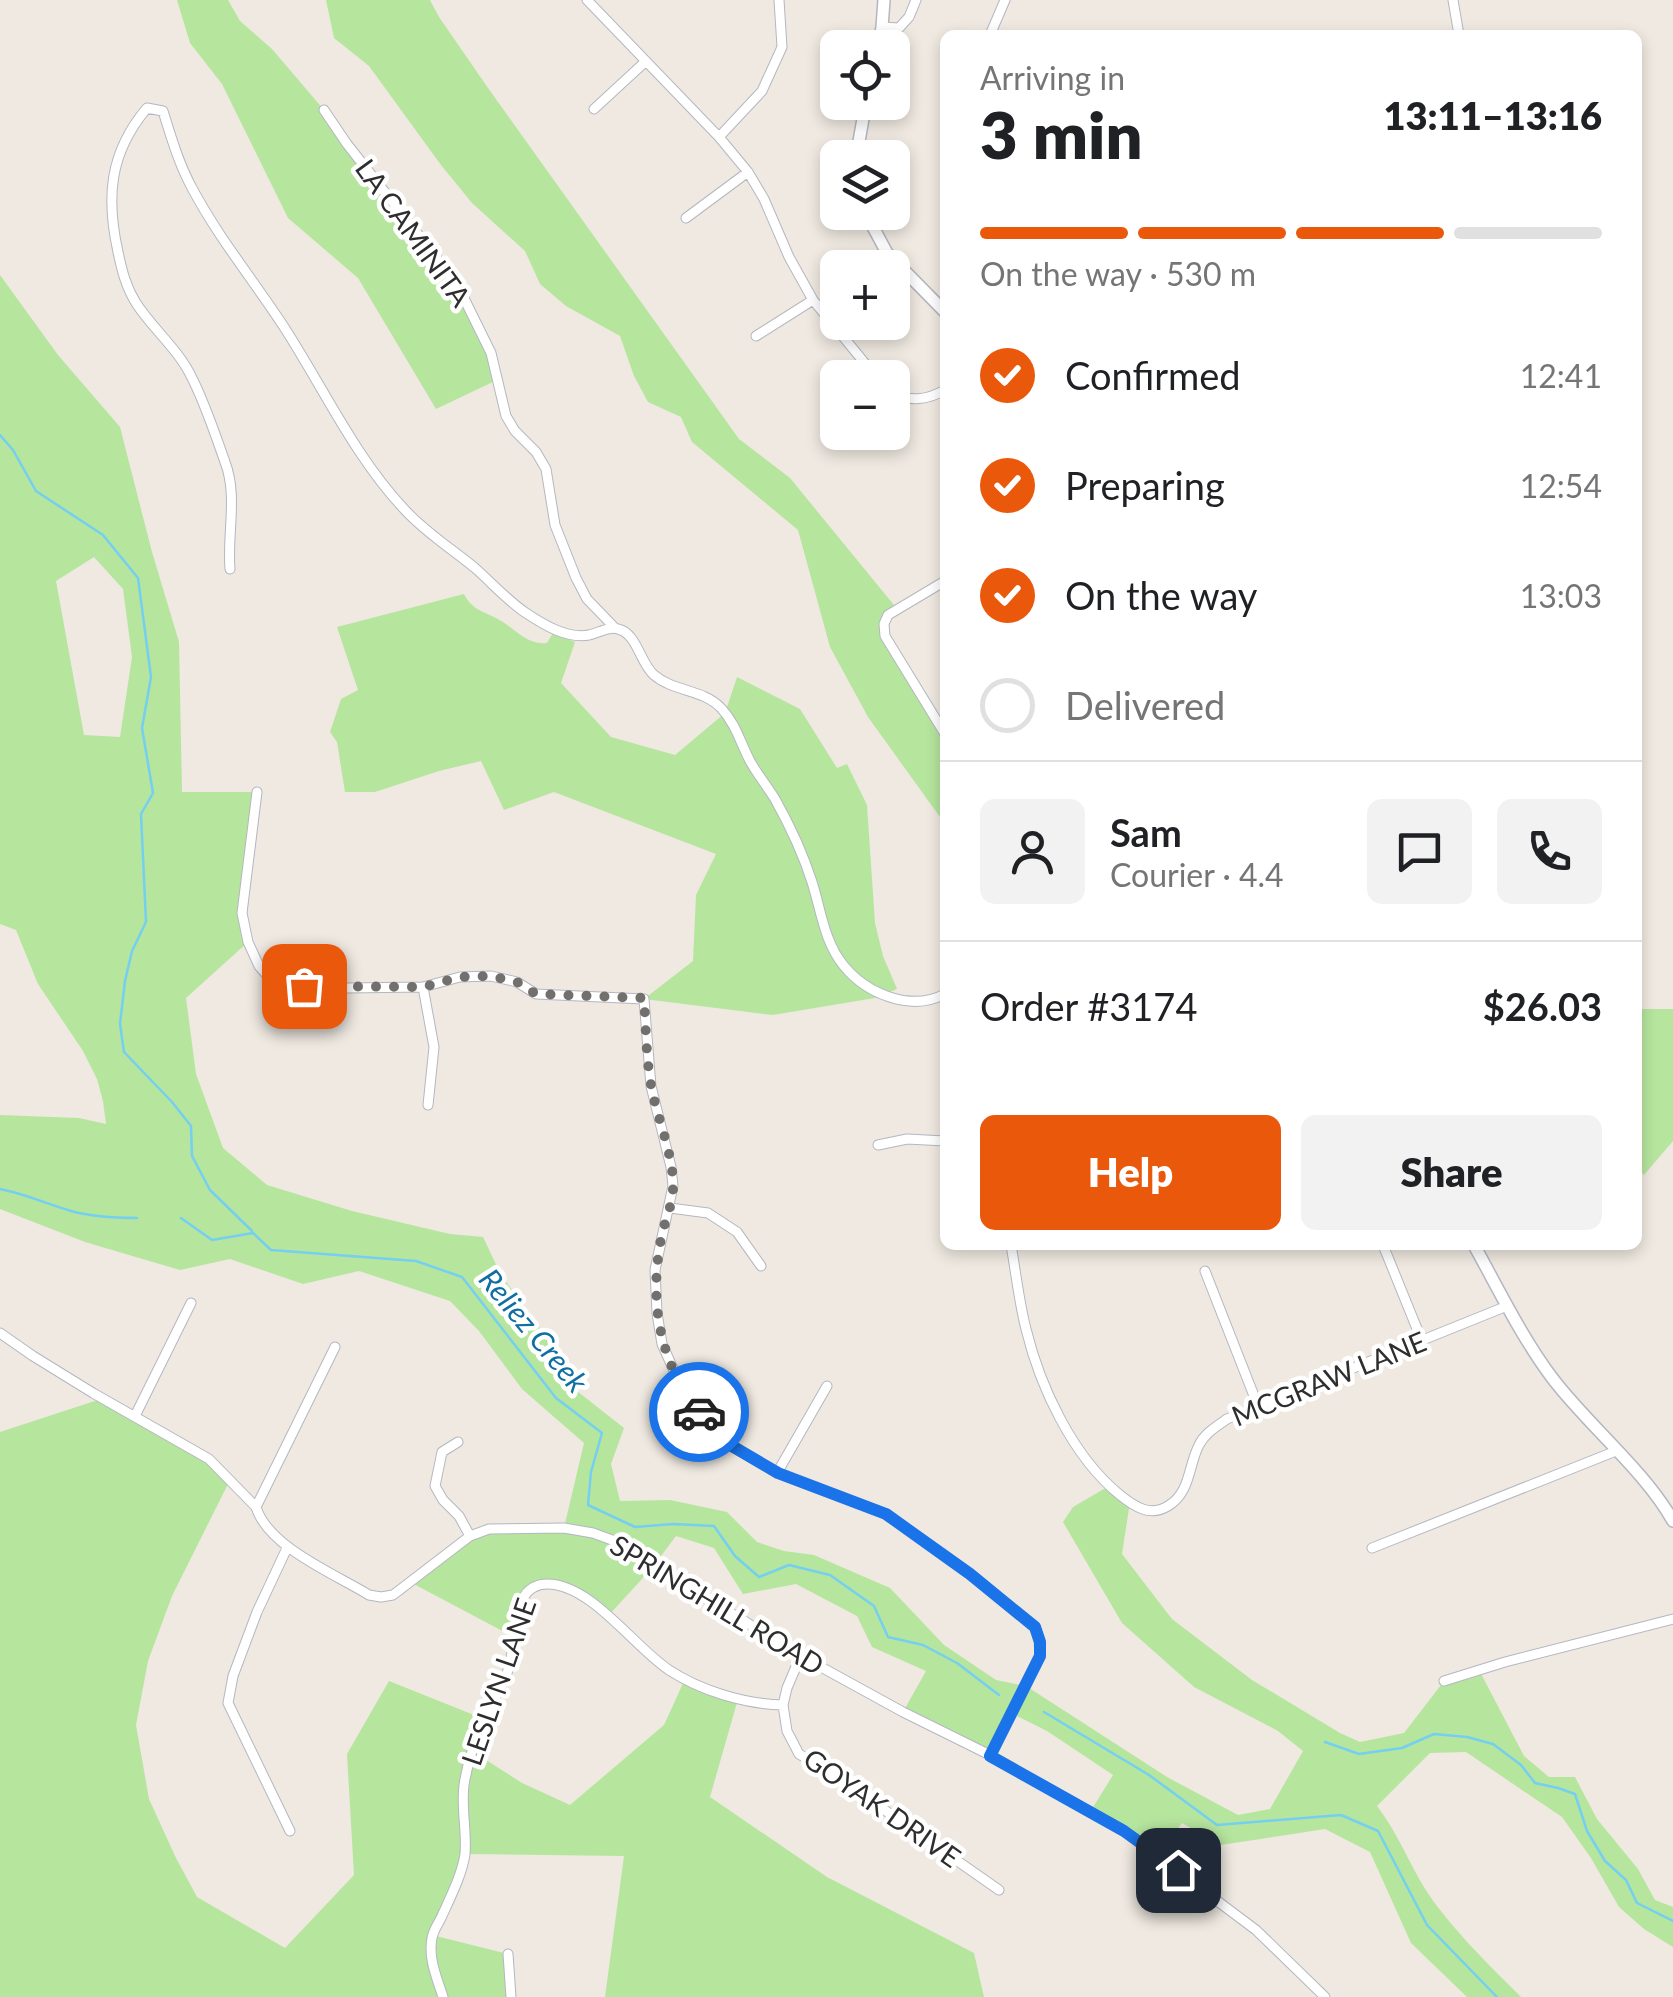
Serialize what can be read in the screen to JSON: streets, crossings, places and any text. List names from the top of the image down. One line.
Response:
{"streets":{"street":["LA CAMINITA","MCGRAW LANE","SPRINGHILL ROAD","LESLYN LANE","GOYAK DRIVE"]},"crossings":[["LESLYN LANE","GOYAK DRIVE"]],"water":["Reliez Creek"],"page":{"map_buttons":["+","−"],"heading":["3 min","Arriving in","13:11–13:16"],"panel":["Sam","Courier · 4.4","Order #3174","$26.03"],"bar":"On the way · 530 m","list":[["Confirmed","12:41"],["Preparing","12:54"],["On the way","13:03"],"Delivered"],"buttons":["Help","Share"]}}
